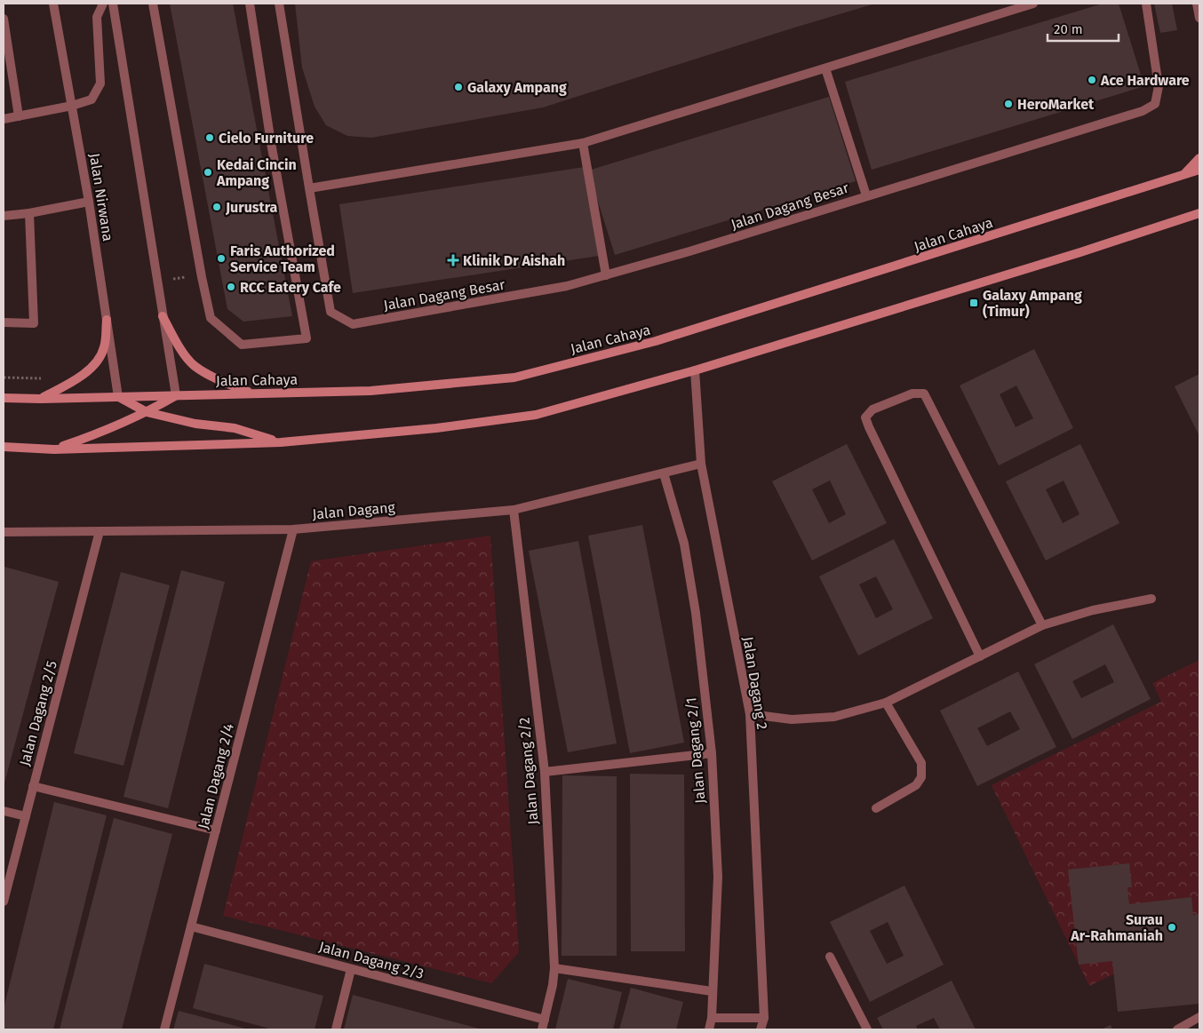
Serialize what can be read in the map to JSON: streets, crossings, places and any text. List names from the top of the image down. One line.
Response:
{"streets":{"main road":["Jalan Cahaya"],"street":["Jalan Nirwana","Jalan Dagang Besar","Jalan Dagang","Jalan Dagang 2","Jalan Dagang 2/5","Jalan Dagang 2/1","Jalan Dagang 2/2","Jalan Dagang 2/4","Jalan Dagang 2/3"]},"crossings":[["Jalan Nirwana","Jalan Cahaya"],["Jalan Dagang","Jalan Dagang 2"],["Jalan Dagang","Jalan Dagang 2/5"],["Jalan Dagang","Jalan Dagang 2/1"],["Jalan Dagang","Jalan Dagang 2/2"],["Jalan Dagang","Jalan Dagang 2/4"],["Jalan Dagang 2/2","Jalan Dagang 2/3"],["Jalan Dagang 2/4","Jalan Dagang 2/3"]],"places":{"other":["Ace Hardware","Galaxy Ampang","HeroMarket","Cielo Furniture","Kedai Cincin Ampang","Jurustra","Faris Authorized Service Team","RCC Eatery Cafe","Surau Ar-Rahmaniah"],"health":["Klinik Dr Aishah"],"transit":["Galaxy Ampang (Timur)"]},"scale_bar":"20 m"}
